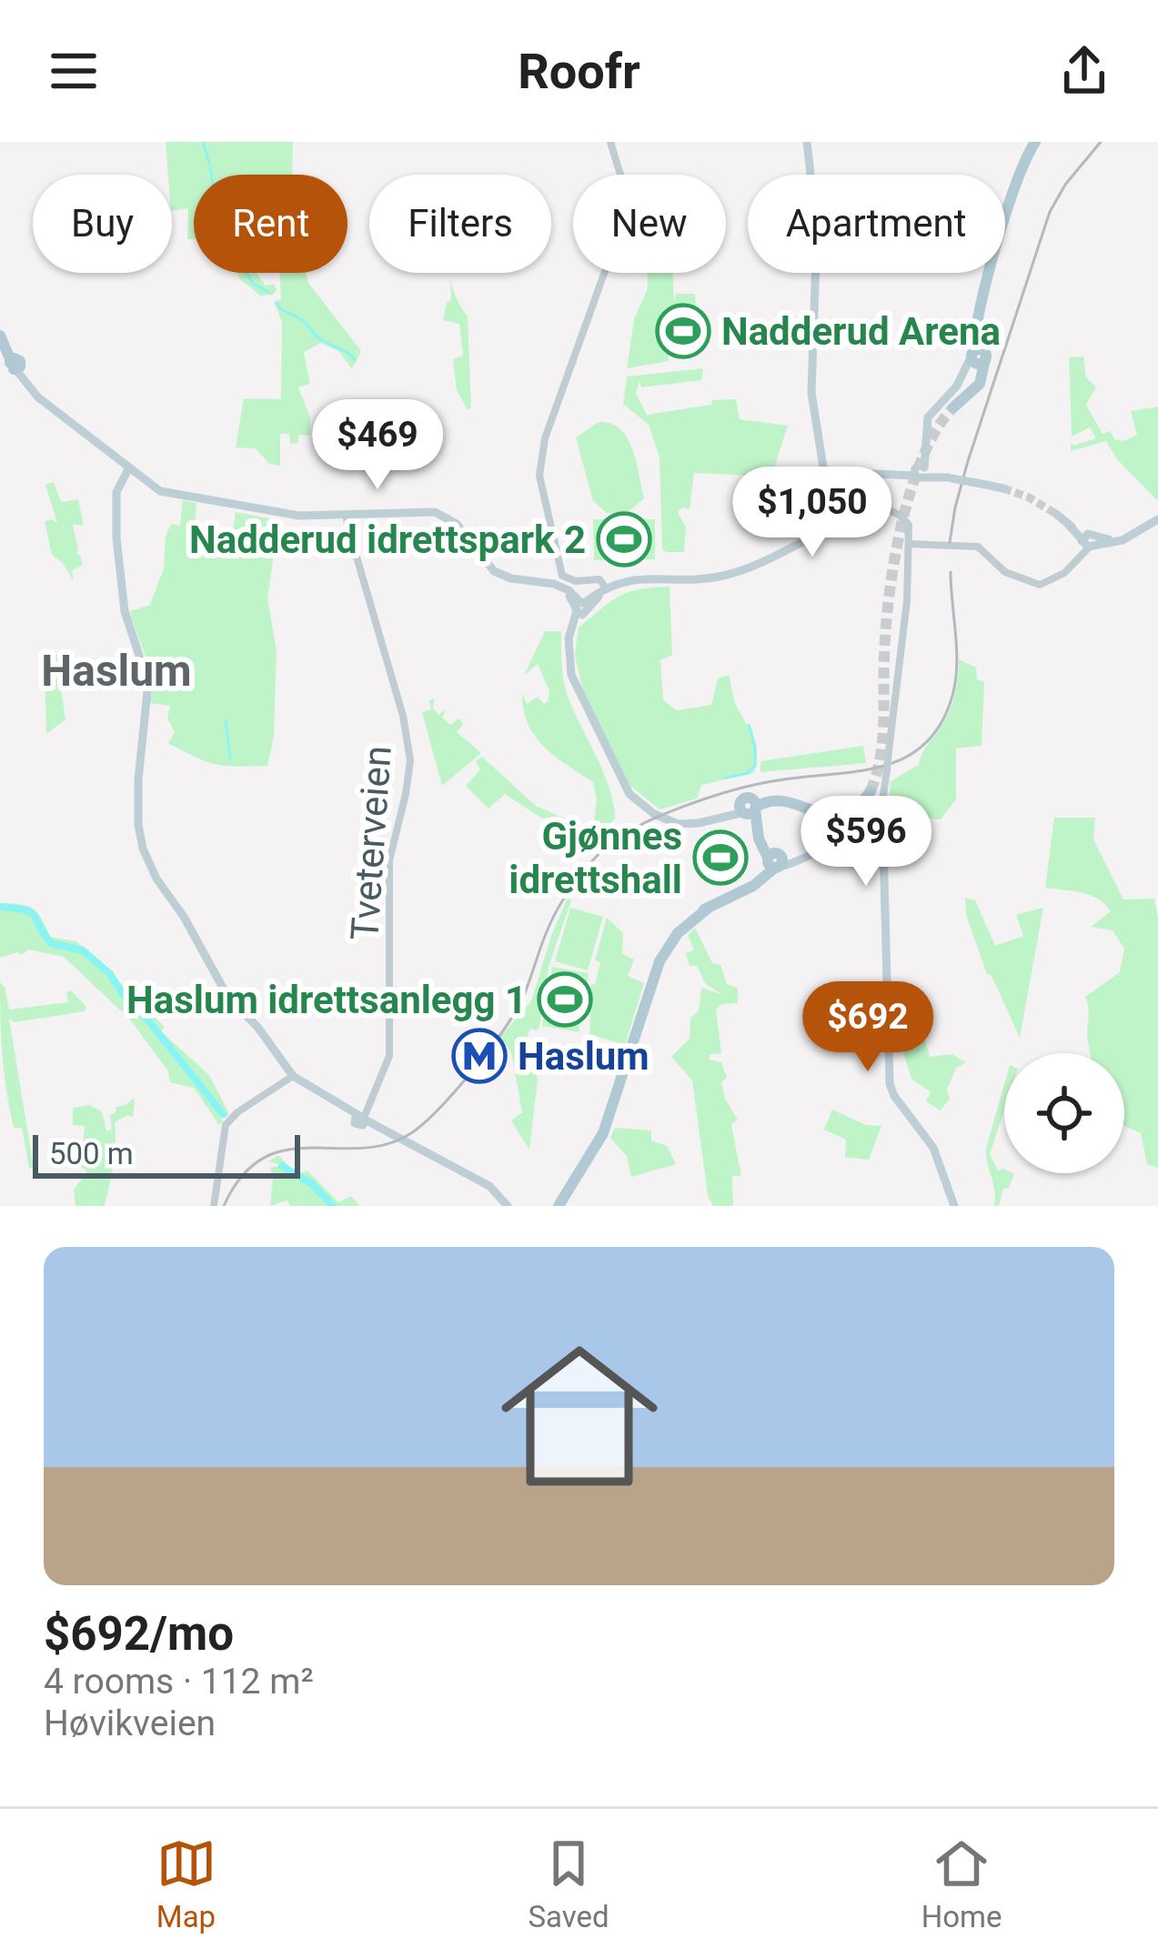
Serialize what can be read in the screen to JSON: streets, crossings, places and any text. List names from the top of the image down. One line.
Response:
{"streets":{"street":["Tveterveien"]},"districts":["Haslum"],"places":{"sports":["Nadderud Arena","Nadderud idrettspark 2","Gjønnes idrettshall","Haslum idrettsanlegg 1"],"metro station":["Haslum"]},"scale_bar":"500 m","page":{"header":"Roofr","chip":["Buy","Rent","Filters","New","Apartment"],"price":["$469","$1,050","$596","$692"],"scale":"500 m","list":[{"name":"$692/mo","note":"4 rooms · 112 m² · Høvikveien"}],"tabs":["Map","Saved","Home"]}}
